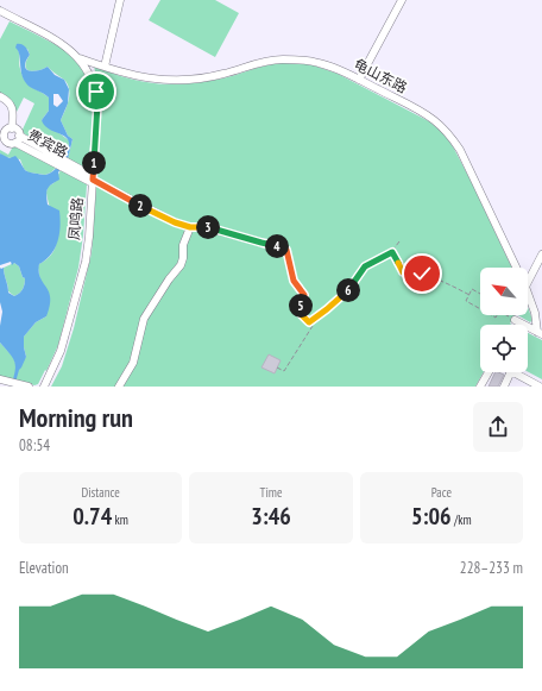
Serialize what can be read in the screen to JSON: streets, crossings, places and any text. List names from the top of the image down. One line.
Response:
{"streets":{"street":["龟山东路","贵宾路","凤鸣路"]},"crossings":[["龟山东路","凤鸣路"],["贵宾路","凤鸣路"]],"north":"top left","page":{"pins":["1","2","3","4","6","5"],"heading":["Morning run","08:54"],"stats":[["Distance","0.74 km"],["Time","3:46"],["Pace","5:06 /km"]],"chart":["Elevation","228–233 m"]}}
